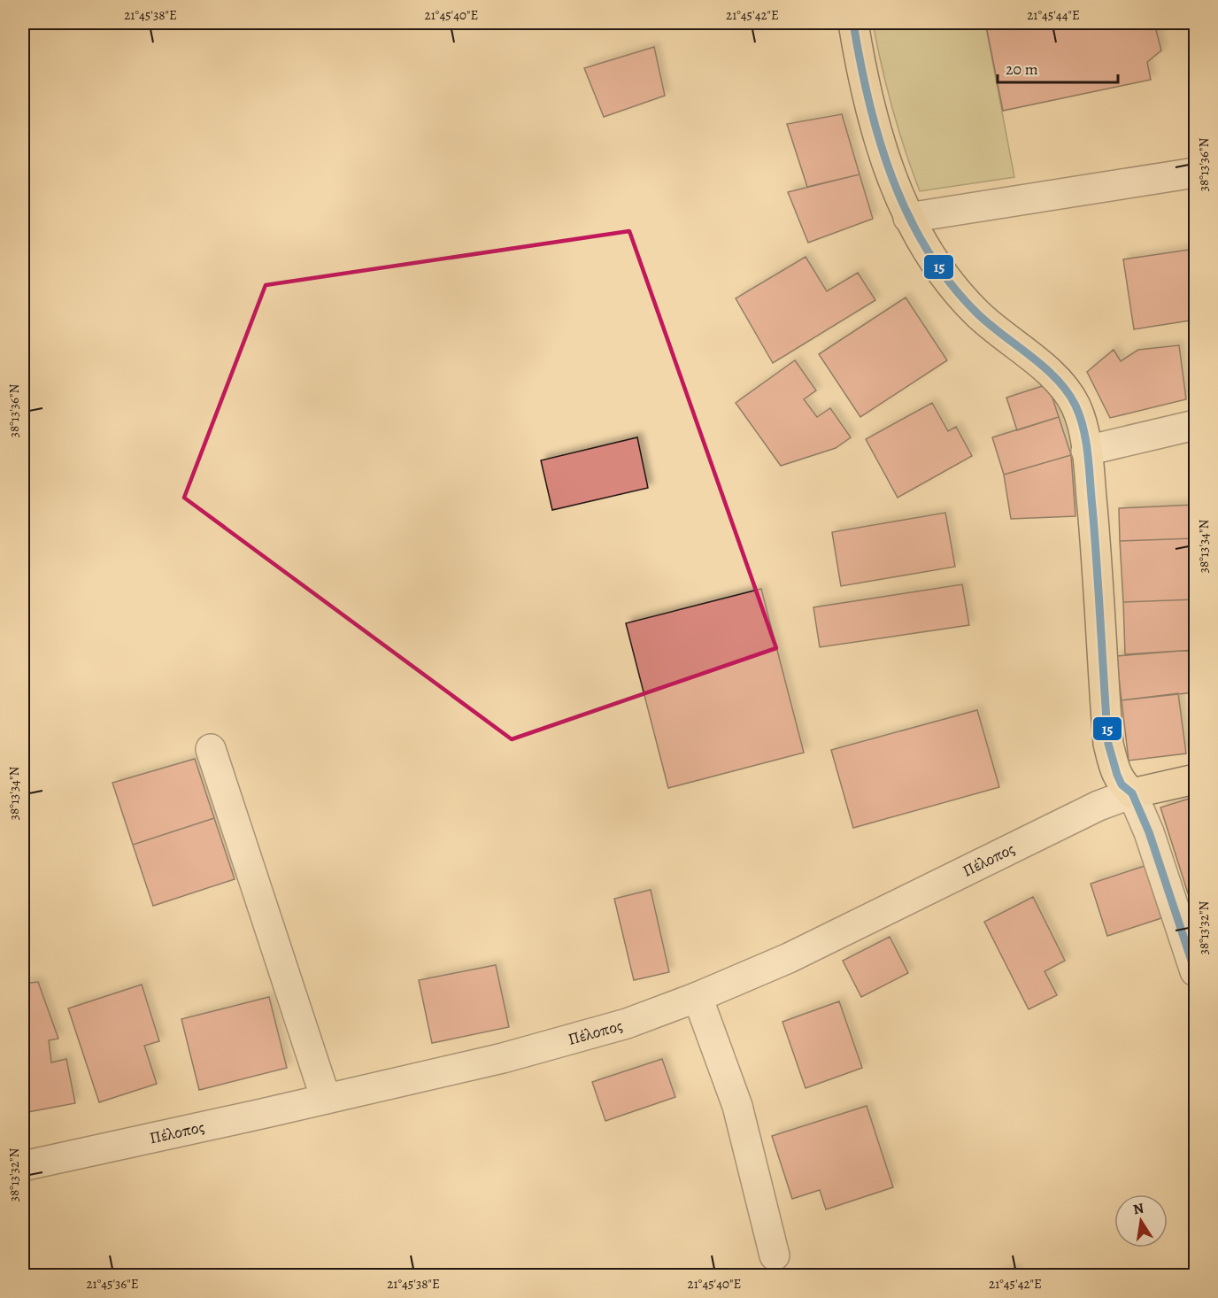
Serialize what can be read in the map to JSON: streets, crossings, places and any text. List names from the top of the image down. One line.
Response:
{"streets":{"street":["Πέλοπος"]},"lines":["transit line 15"],"scale_bar":"20 m","north":"top","coordinates":["21°45'38\"E","21°45'40\"E","21°45'42\"E","21°45'44\"E","38°13'36\"N","38°13'34\"N","38°13'32\"N","21°45'36\"E"]}
